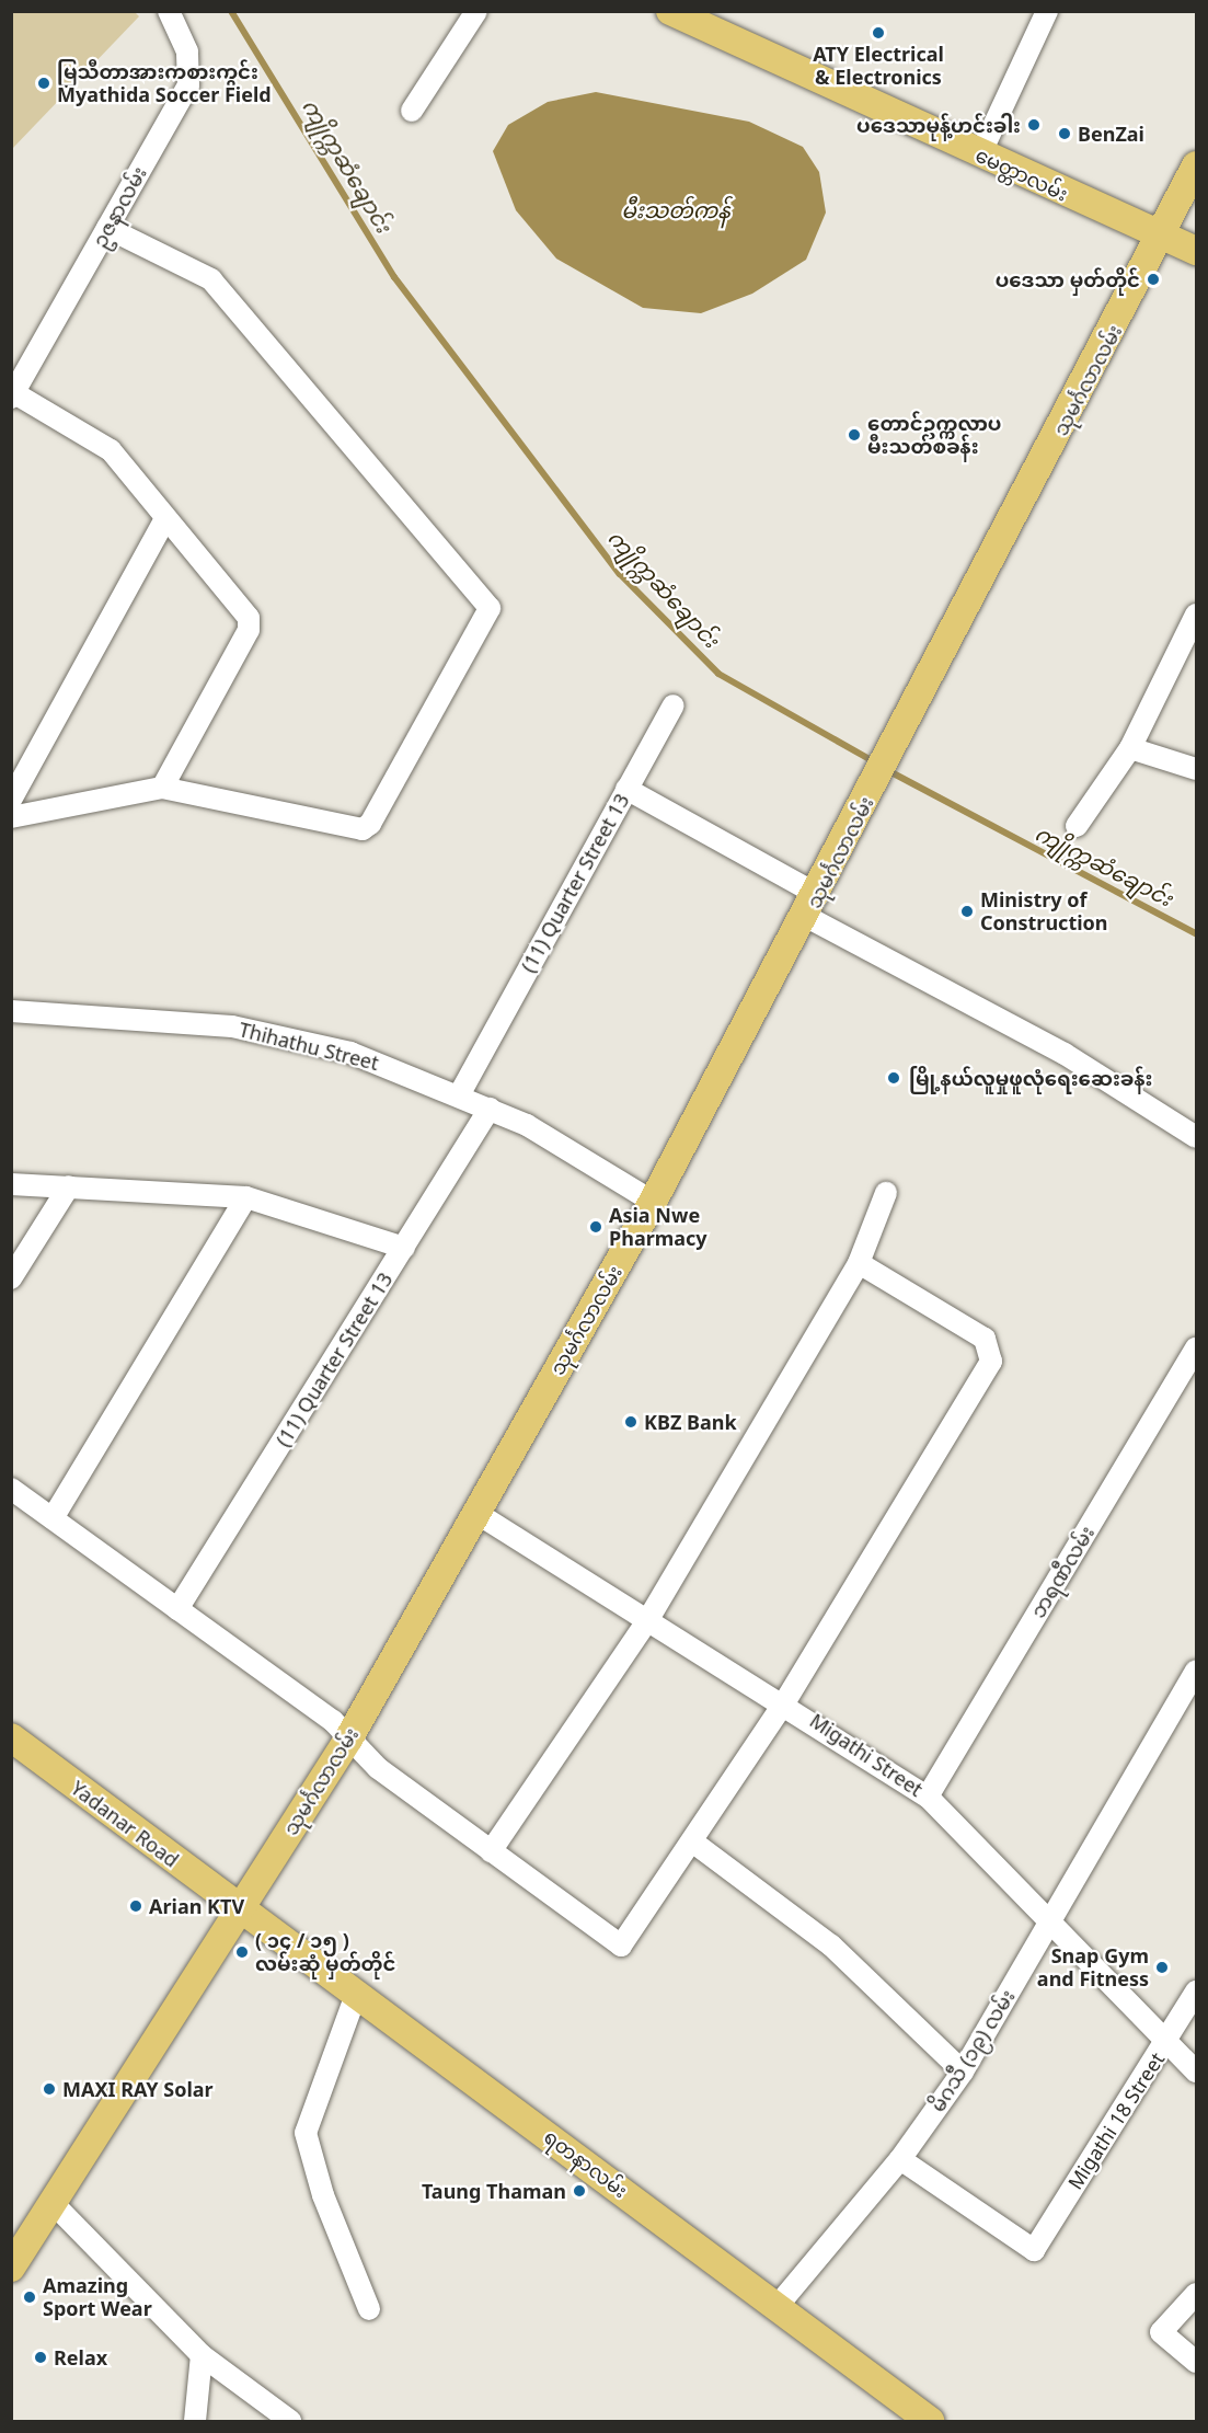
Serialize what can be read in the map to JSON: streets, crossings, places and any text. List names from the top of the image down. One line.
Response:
{"streets":{"main road":["မေတ္တာလမ်း","သုမင်္ဂလာလမ်း","Yadanar Road","ရတနာလမ်း"],"street":["ဥဇနာလမ်း","(11) Quarter Street 13","Thihathu Street","ဘရဏီလမ်း","Migathi Street","မိဂသီ (၁၉) လမ်း","Migathi 18 Street"]},"crossings":[["မေတ္တာလမ်း","သုမင်္ဂလာလမ်း"],["သုမင်္ဂလာလမ်း","Thihathu Street"],["သုမင်္ဂလာလမ်း","Migathi Street"],["သုမင်္ဂလာလမ်း","Yadanar Road"],["သုမင်္ဂလာလမ်း","ရတနာလမ်း"],["(11) Quarter Street 13","Thihathu Street"],["ဘရဏီလမ်း","Migathi Street"],["Migathi Street","မိဂသီ (၁၉) လမ်း"],["Migathi Street","Migathi 18 Street"],["Yadanar Road","ရတနာလမ်း"],["မိဂသီ (၁၉) လမ်း","Migathi 18 Street"],["မိဂသီ (၁၉) လမ်း","ရတနာလမ်း"]],"water":["ကျိုက္ကဆံချောင်း","မီးသတ်ကန်"],"places":["ATY Electrical & Electronics","မြသီတာအားကစားကွင်း Myathida Soccer Field","ပဒေသာမုန့်ဟင်းခါး","BenZai","ပဒေသာ မှတ်တိုင်","တောင်ဥက္ကလာပ မီးသတ်စခန်း","Ministry of Construction","မြို့နယ်လူမှုဖူလုံရေးဆေးခန်း","Asia Nwe Pharmacy","KBZ Bank","Arian KTV","( ၁၄ / ၁၅ ) လမ်းဆုံ မှတ်တိုင်","Snap Gym and Fitness","MAXI RAY Solar","Taung Thaman","Amazing Sport Wear","Relax"]}
